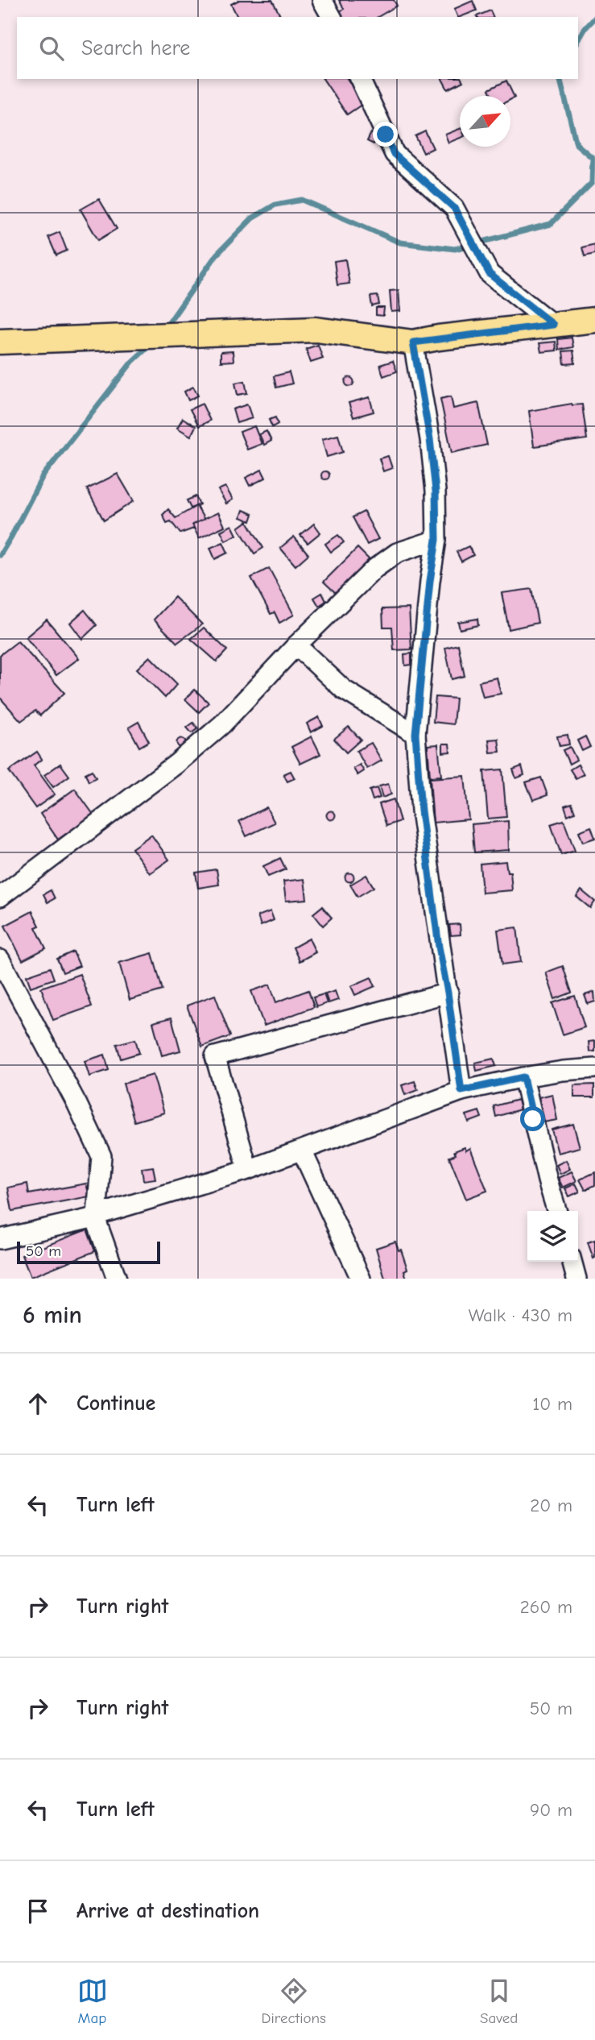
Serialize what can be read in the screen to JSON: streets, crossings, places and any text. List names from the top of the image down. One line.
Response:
{"scale_bar":"50 m","north":"top right","page":{"search":"Search here","scale":"50 m","heading":["6 min","Walk · 430 m"],"list":[["Continue","10 m"],["Turn left","20 m"],["Turn right","260 m"],["Turn right","50 m"],["Turn left","90 m"],"Arrive at destination"],"nav":["Map","Directions","Saved"]}}
